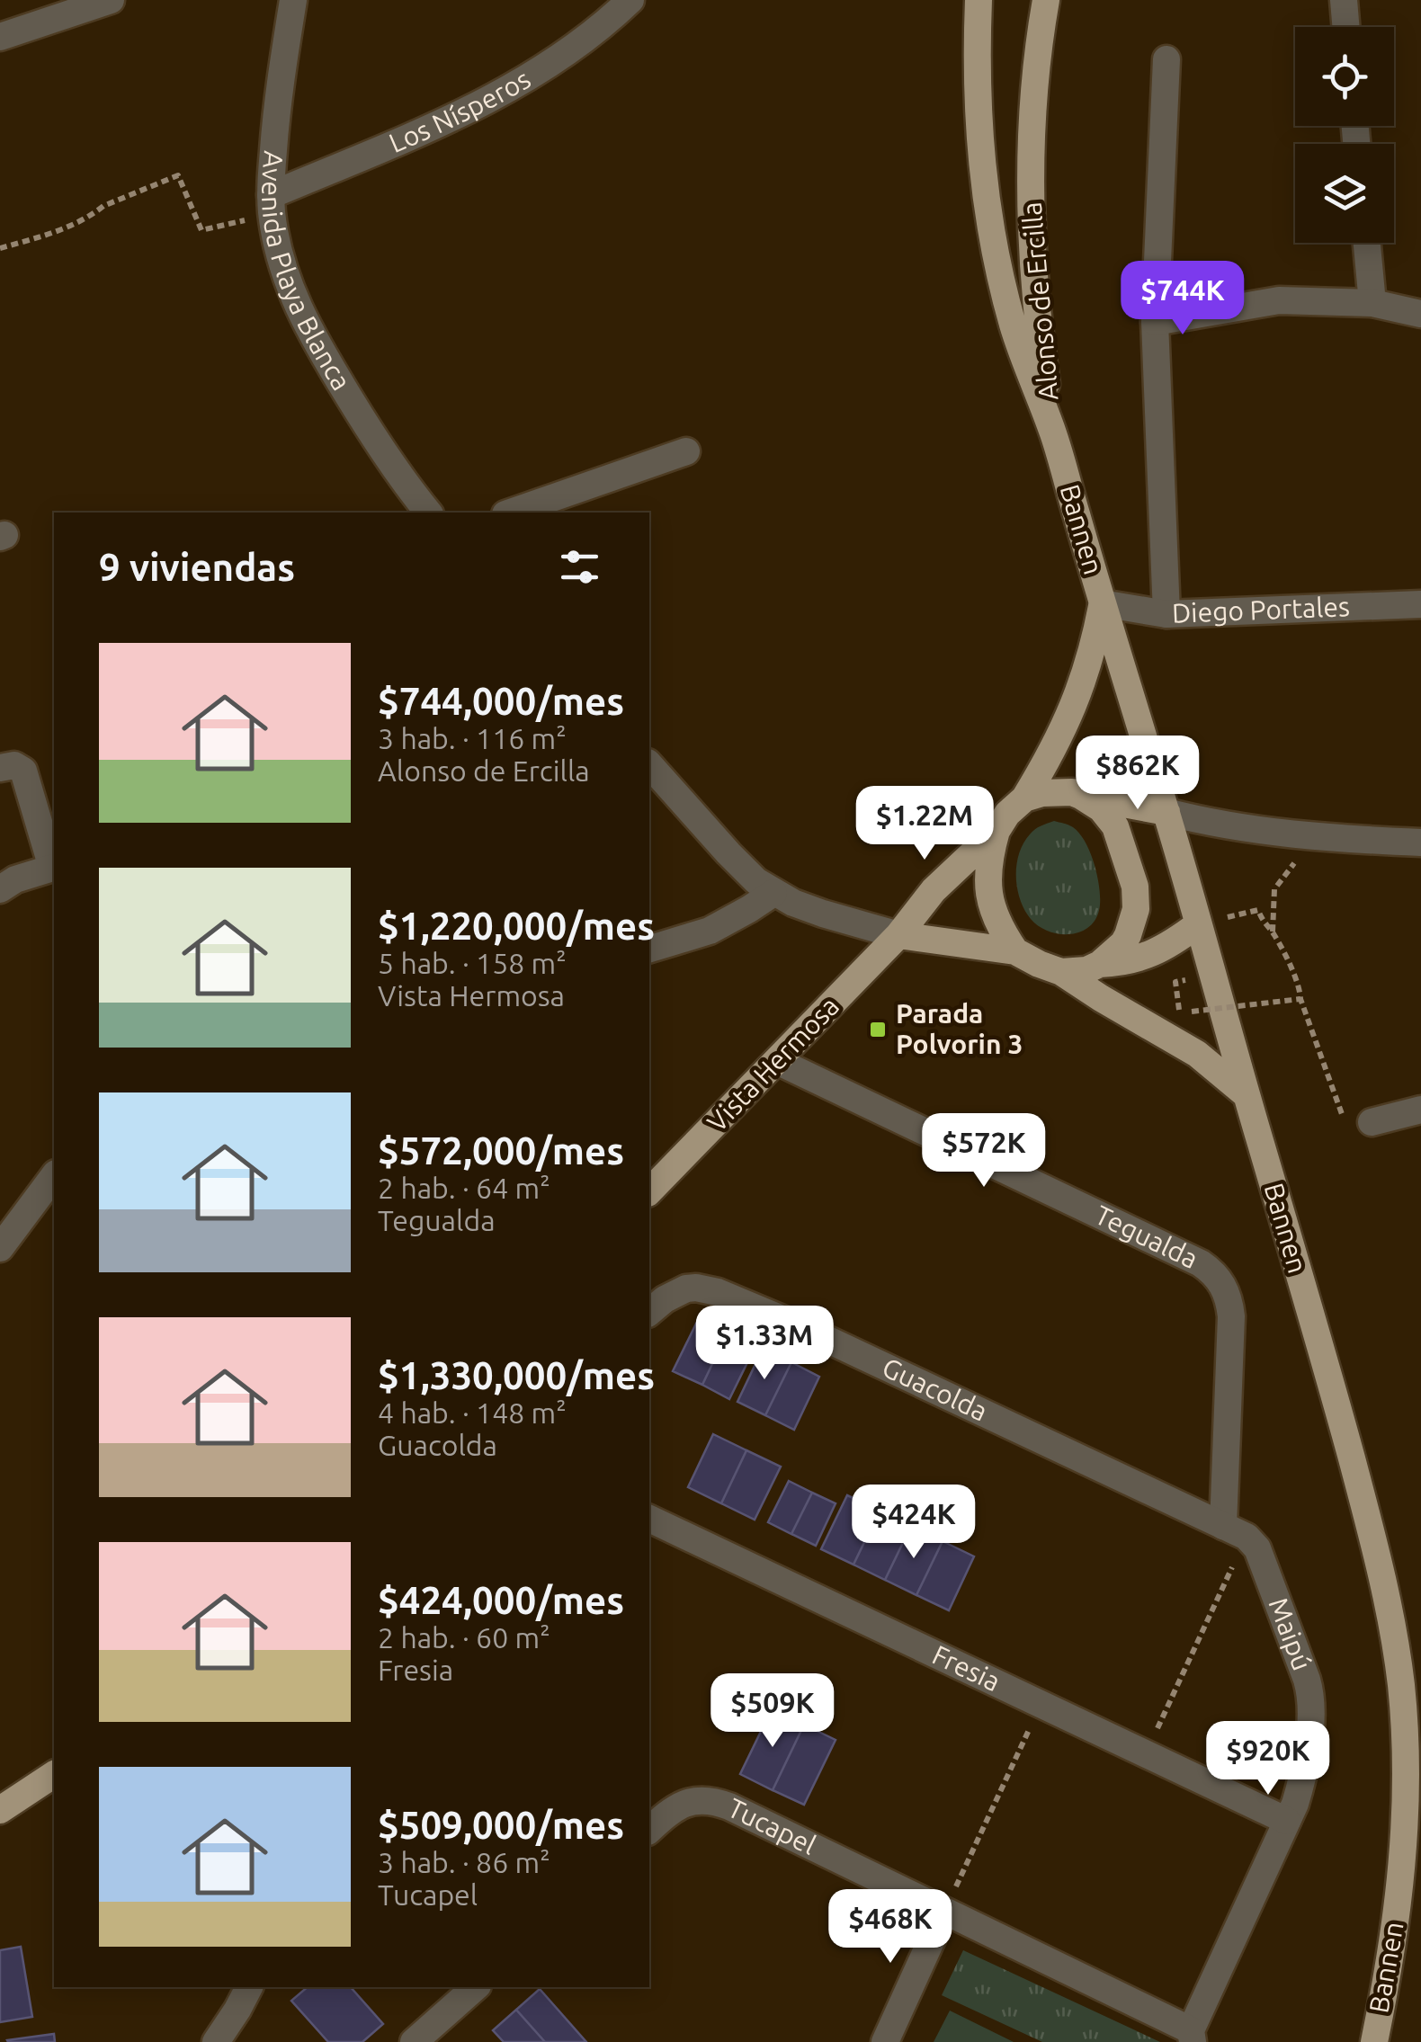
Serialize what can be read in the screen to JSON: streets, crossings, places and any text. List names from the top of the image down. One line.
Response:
{"streets":{"main road":["Alonso de Ercilla","Bannen","Vista Hermosa"],"street":["Los Nísperos","Avenida Playa Blanca","Diego Portales","Tegualda","Guacolda","Maipú","Fresia","Tucapel"]},"crossings":[["Los Nísperos","Avenida Playa Blanca"],["Alonso de Ercilla","Bannen"],["Bannen","Diego Portales"],["Bannen","Vista Hermosa"],["Diego Portales","Vista Hermosa"],["Vista Hermosa","Tegualda"],["Tegualda","Guacolda"],["Tegualda","Maipú"],["Guacolda","Maipú"],["Maipú","Fresia"],["Maipú","Tucapel"]],"places":{"transit":["Parada Polvorin 3"]},"page":{"price":["$744K","$862K","$1.22M","$572K","$1.33M","$424K","$509K","$920K","$468K"],"heading":"9 viviendas","list":[{"name":"$744,000/mes","note":"3 hab. · 116 m² · Alonso de Ercilla"},{"name":"$1,220,000/mes","note":"5 hab. · 158 m² · Vista Hermosa"},{"name":"$572,000/mes","note":"2 hab. · 64 m² · Tegualda"},{"name":"$1,330,000/mes","note":"4 hab. · 148 m² · Guacolda"},{"name":"$424,000/mes","note":"2 hab. · 60 m² · Fresia"},{"name":"$509,000/mes","note":"3 hab. · 86 m² · Tucapel"}]}}
